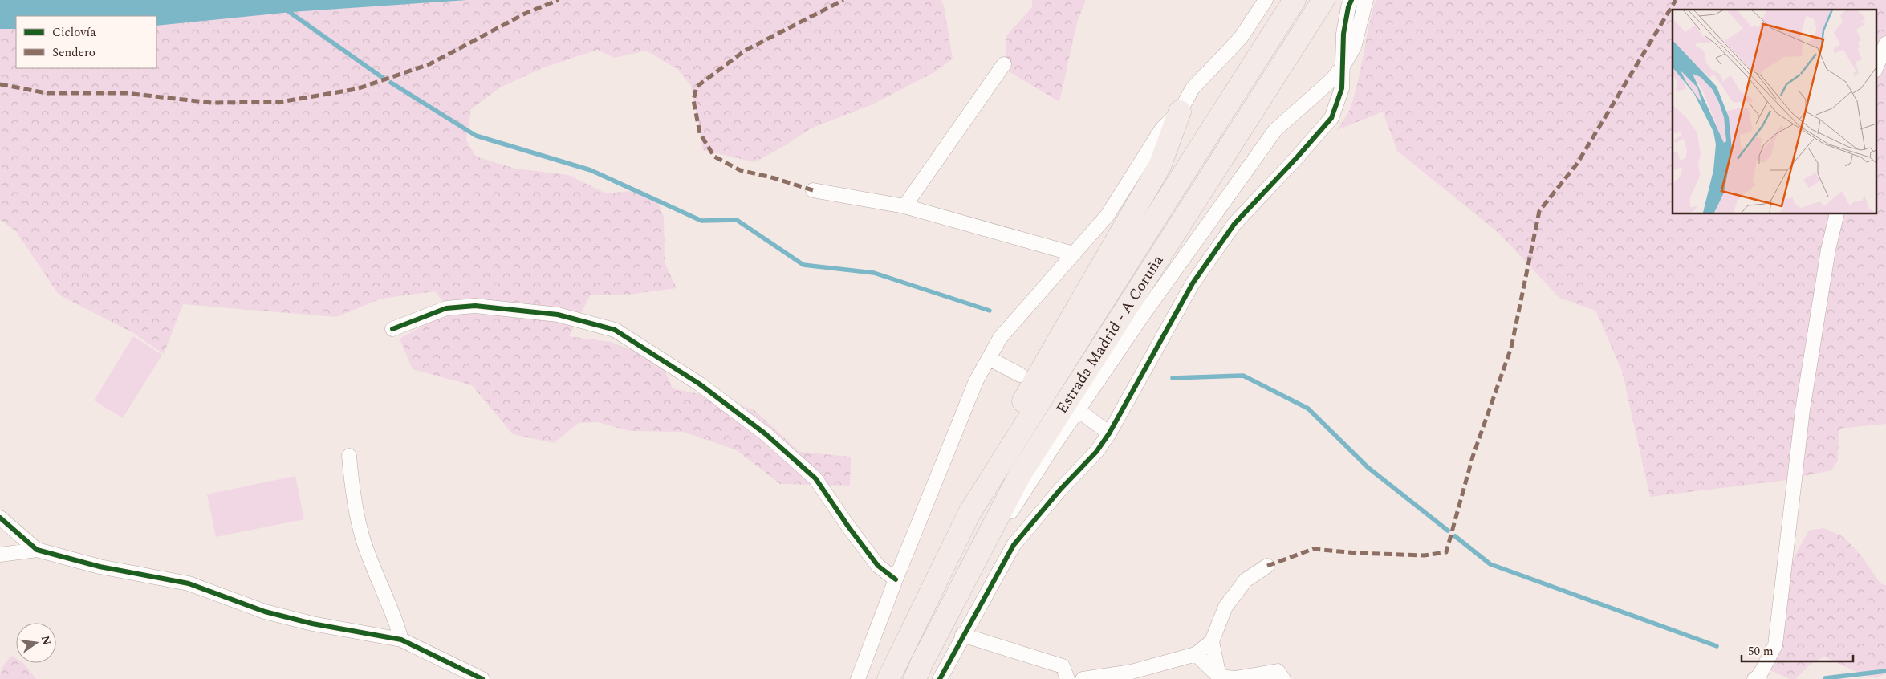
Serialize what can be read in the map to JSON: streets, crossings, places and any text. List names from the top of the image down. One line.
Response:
{"streets":{"highway":["Estrada Madrid - A Coruña"]},"legend":["Ciclovía","Sendero"],"scale_bar":"50 m","north":"right"}
